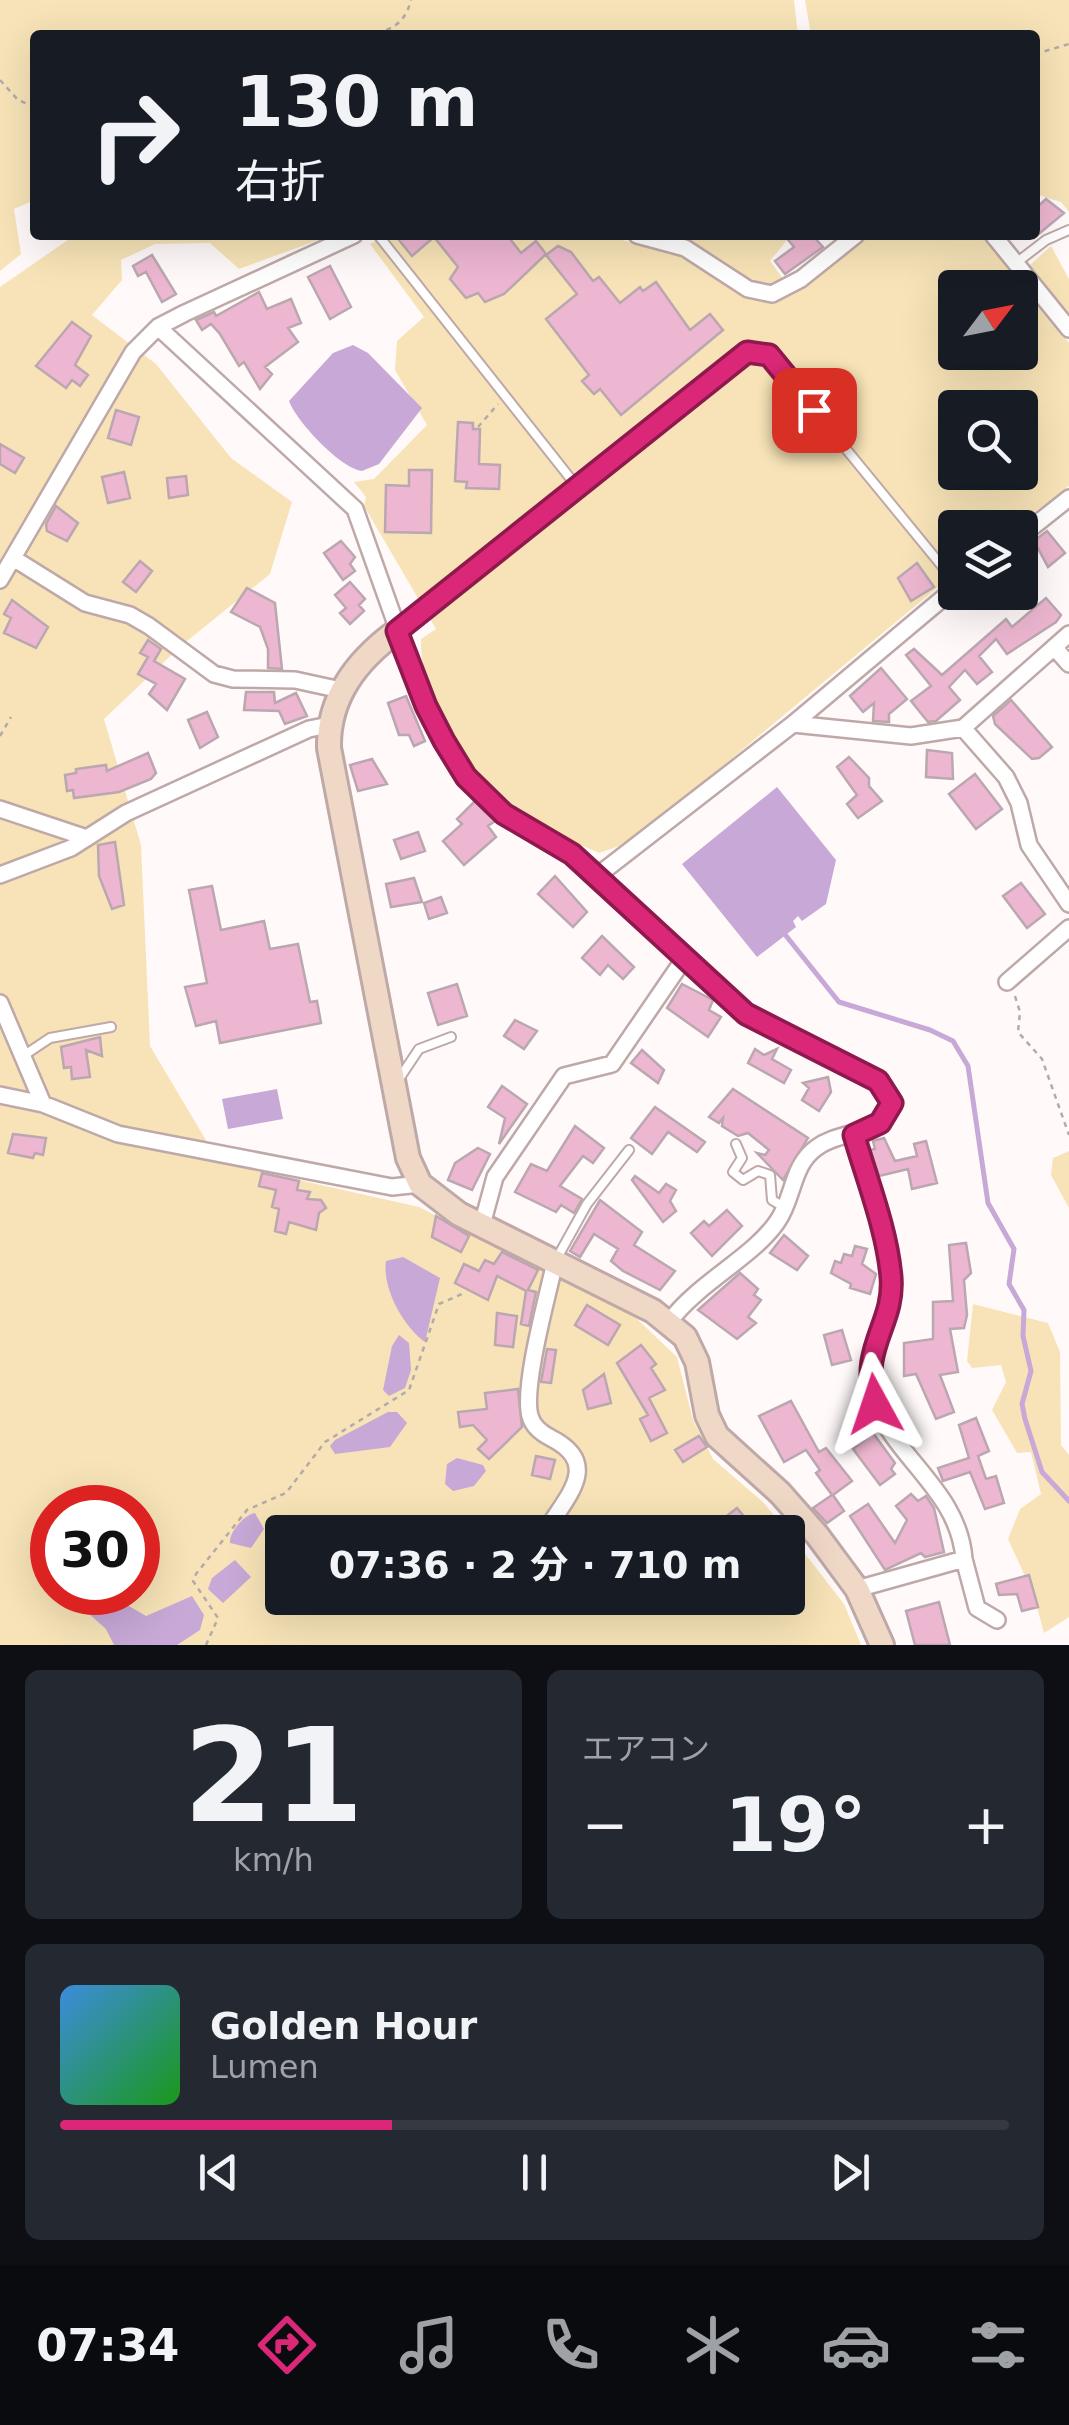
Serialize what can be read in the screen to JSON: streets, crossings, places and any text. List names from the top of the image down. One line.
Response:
{"north":"top right","page":{"turn":["130 m","右折"],"limit":"30","trip":"07:36 · 2 分 · 710 m","tile":[["21","km/h"],"エアコン"],"heat":["−","19°","+"],"song":["Golden Hour","Lumen"],"tabs":"07:34"}}
